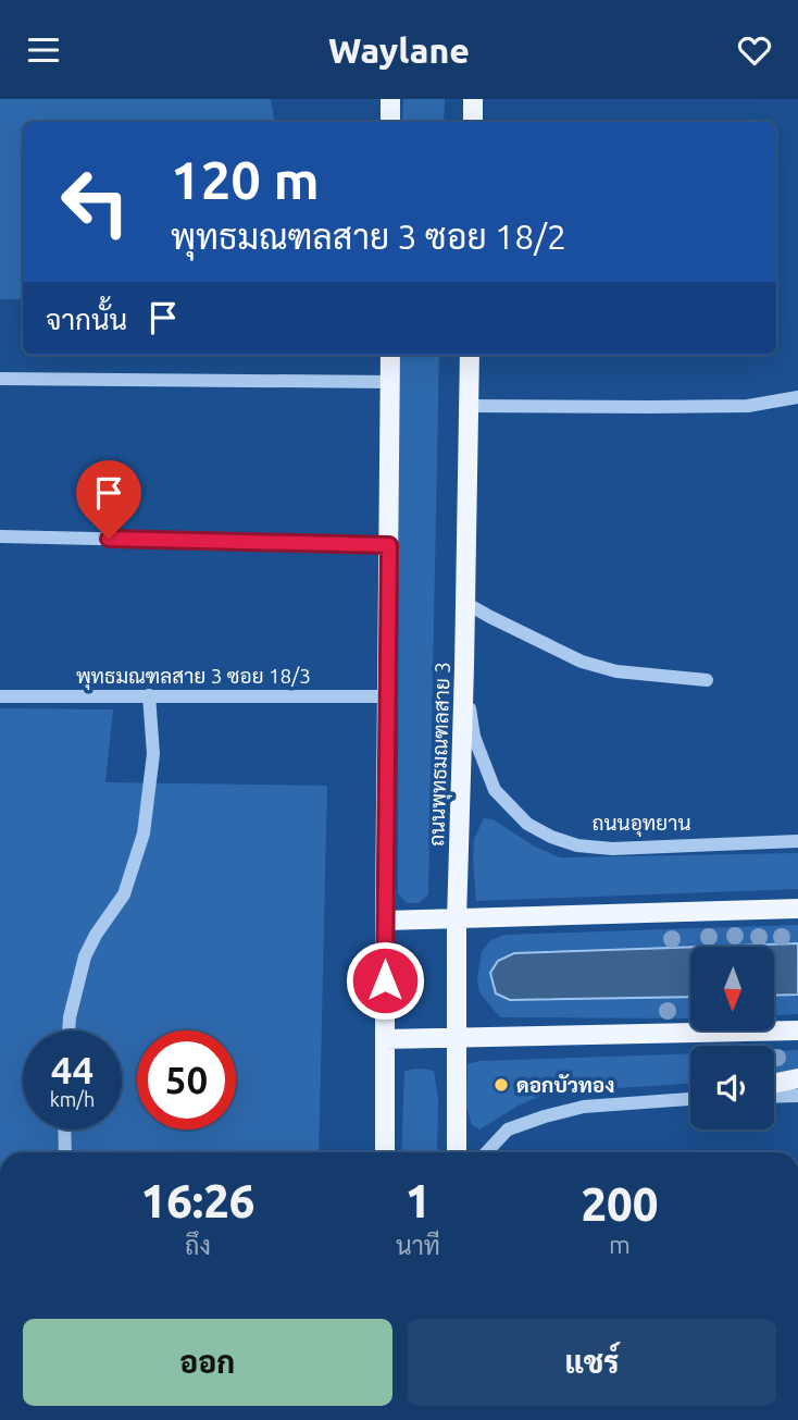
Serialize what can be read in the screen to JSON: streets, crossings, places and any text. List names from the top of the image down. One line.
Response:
{"streets":{"main road":["ถนนพุทธมณฑลสาย 3"],"street":["พุทธมณฑลสาย 3 ซอย 18/3","ถนนอุทยาน"]},"crossings":[["ถนนพุทธมณฑลสาย 3","ถนนอุทยาน"]],"places":["ดอกบัวทอง"],"north":"bottom","page":{"header":"Waylane","turn":["120 m","พุทธมณฑลสาย 3 ซอย 18/2"],"then":"จากนั้น","speed":"44 km/h","limit":"50","eta":["16:26","ถึง","1","นาที","200","m"],"buttons":["ออก","แชร์"]}}
